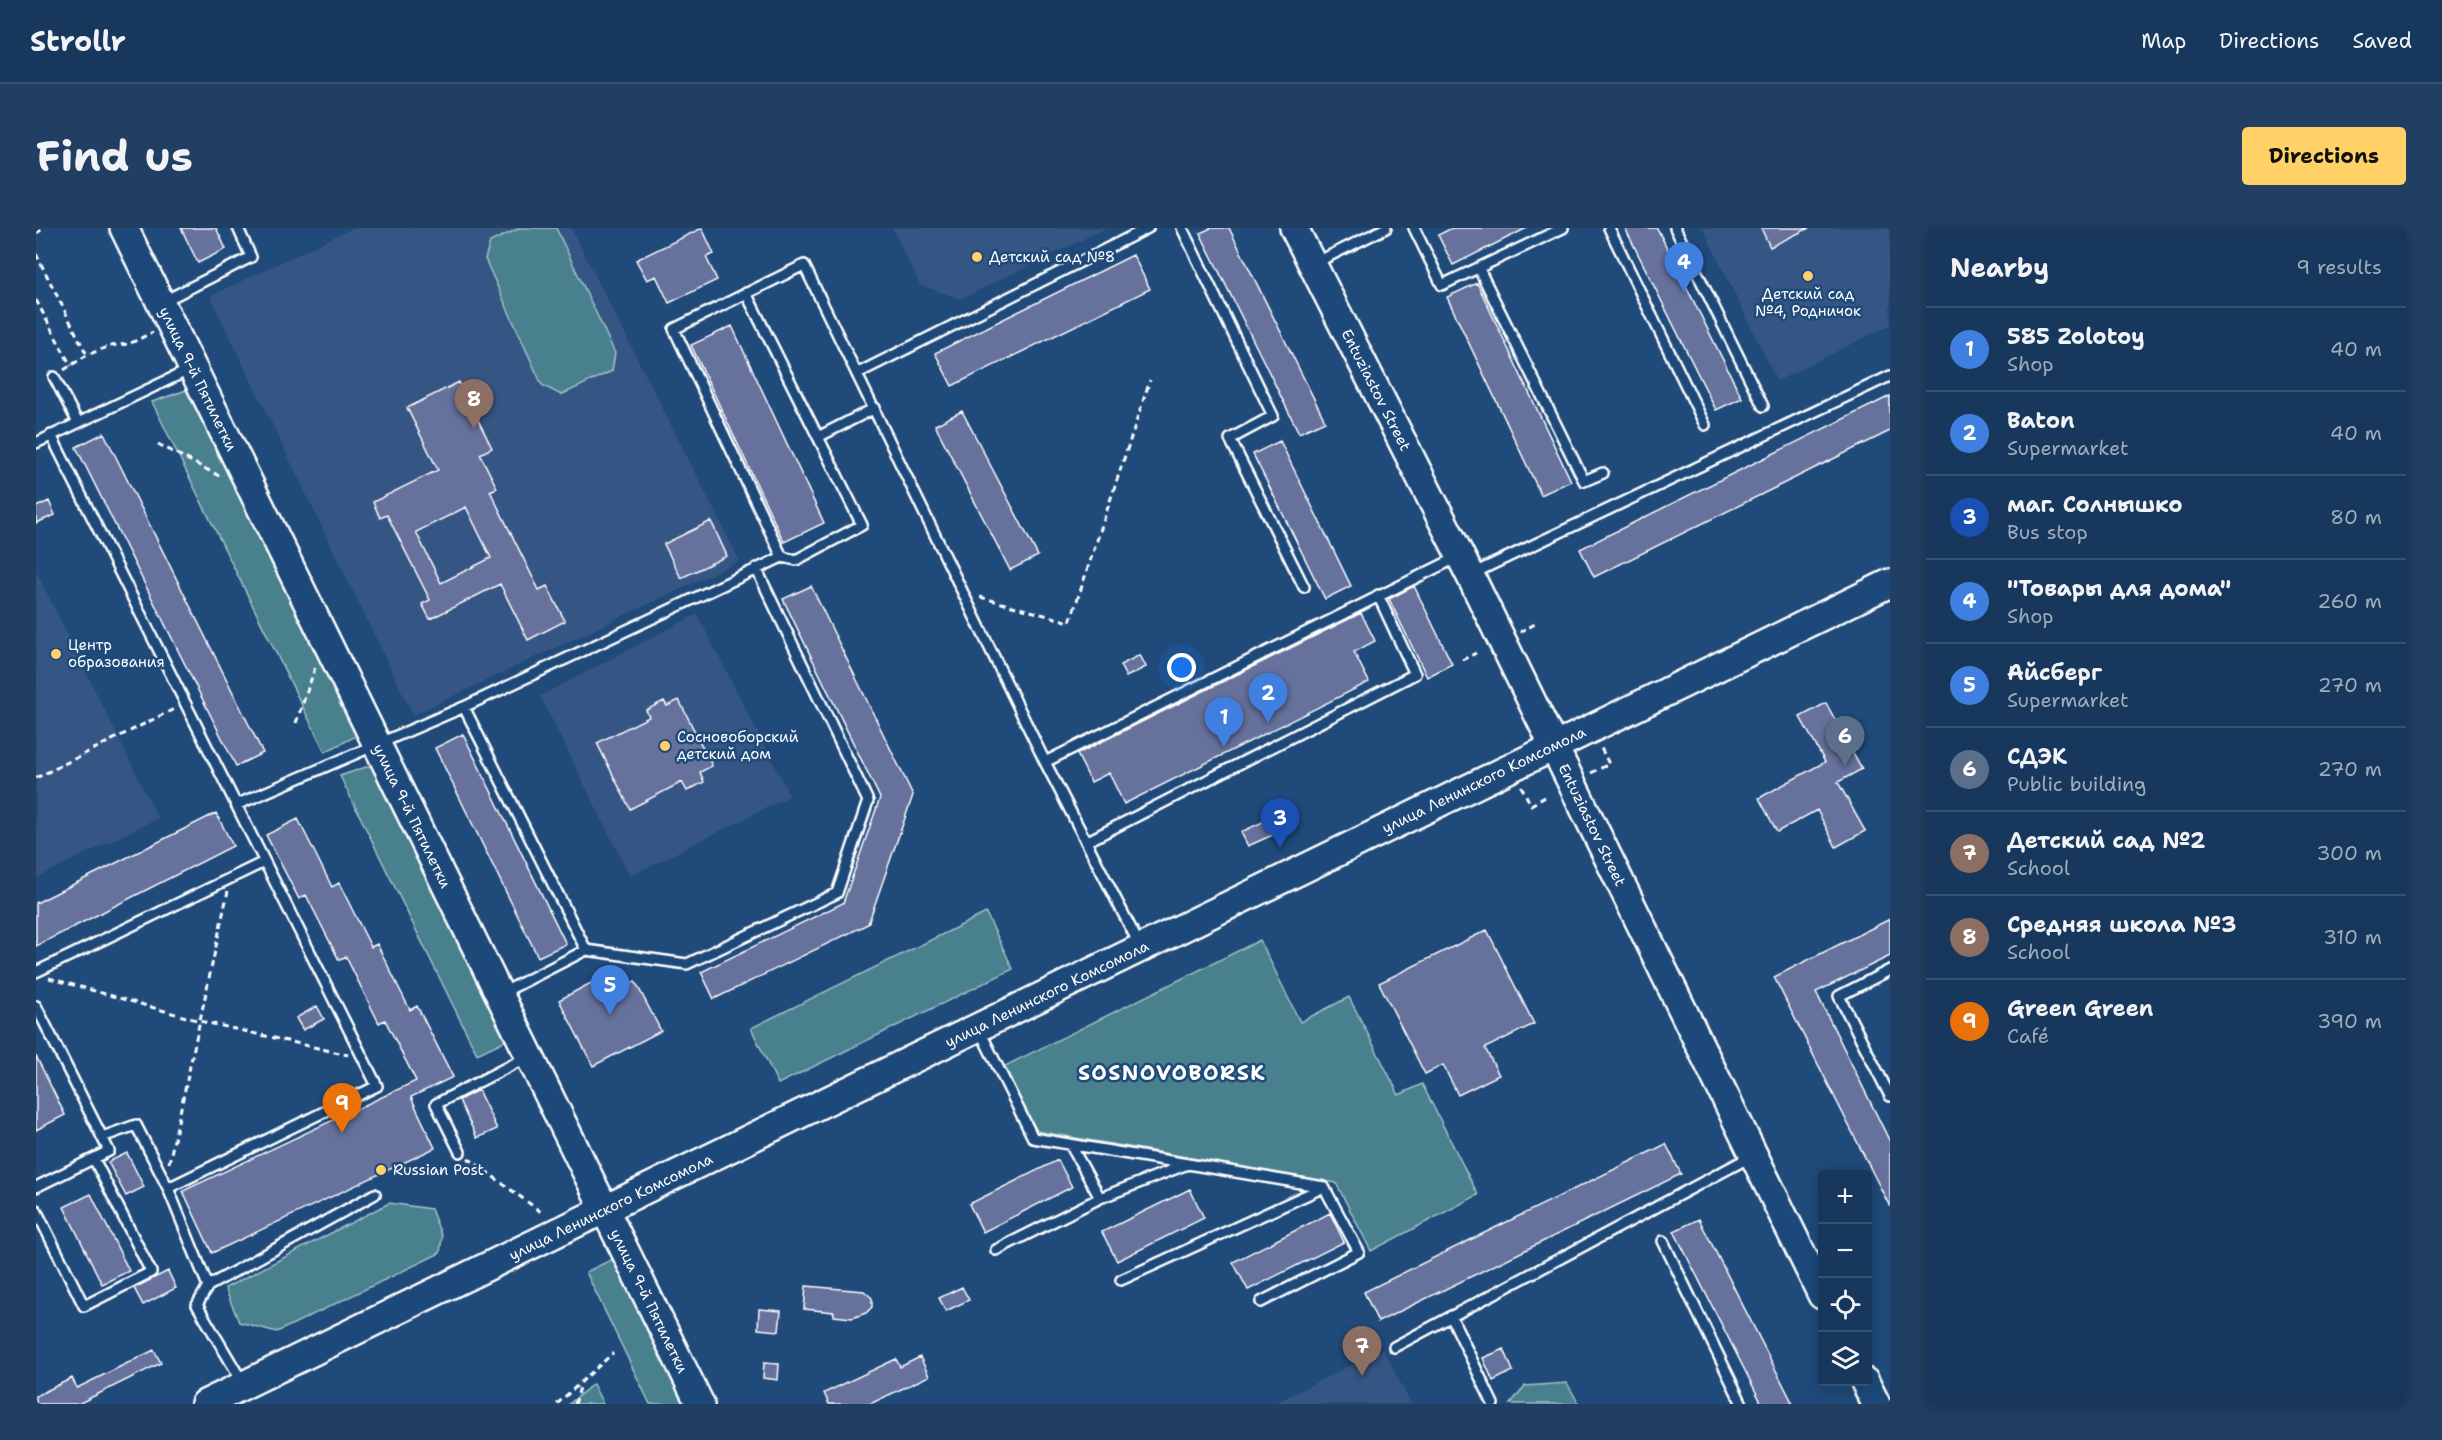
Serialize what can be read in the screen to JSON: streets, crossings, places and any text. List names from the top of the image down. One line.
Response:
{"streets":{"street":["улица 9-й Пятилетки","Entuziastov Street","улица Ленинского Комсомола"]},"crossings":[["улица 9-й Пятилетки","улица Ленинского Комсомола"],["Entuziastov Street","улица Ленинского Комсомола"]],"districts":["SOSNOVOBORSK"],"places":["Детский сад №8","Детский сад №4, Родничок","Центр образования","Сосновоборский детский дом","Russian Post"],"page":{"header":"Strollr","nav":["Map","Directions","Saved"],"buttons":"Directions","title":"Find us","heading":["Nearby","9 results"],"pins":["4","8","2","1","6","3","5","9","7"],"list":[{"mark":"1","name":"585 Zolotoy","note":"Shop","value":"40 m"},{"mark":"2","name":"Baton","note":"Supermarket","value":"40 m"},{"mark":"3","name":"маг. Солнышко","note":"Bus stop","value":"80 m"},{"mark":"4","name":"\"Товары для дома\"","note":"Shop","value":"260 m"},{"mark":"5","name":"Айсберг","note":"Supermarket","value":"270 m"},{"mark":"6","name":"СДЭК","note":"Public building","value":"270 m"},{"mark":"7","name":"Детский сад №2","note":"School","value":"300 m"},{"mark":"8","name":"Средняя школа №3","note":"School","value":"310 m"},{"mark":"9","name":"Green Green","note":"Café","value":"390 m"}],"map_buttons":["+","−"]}}
